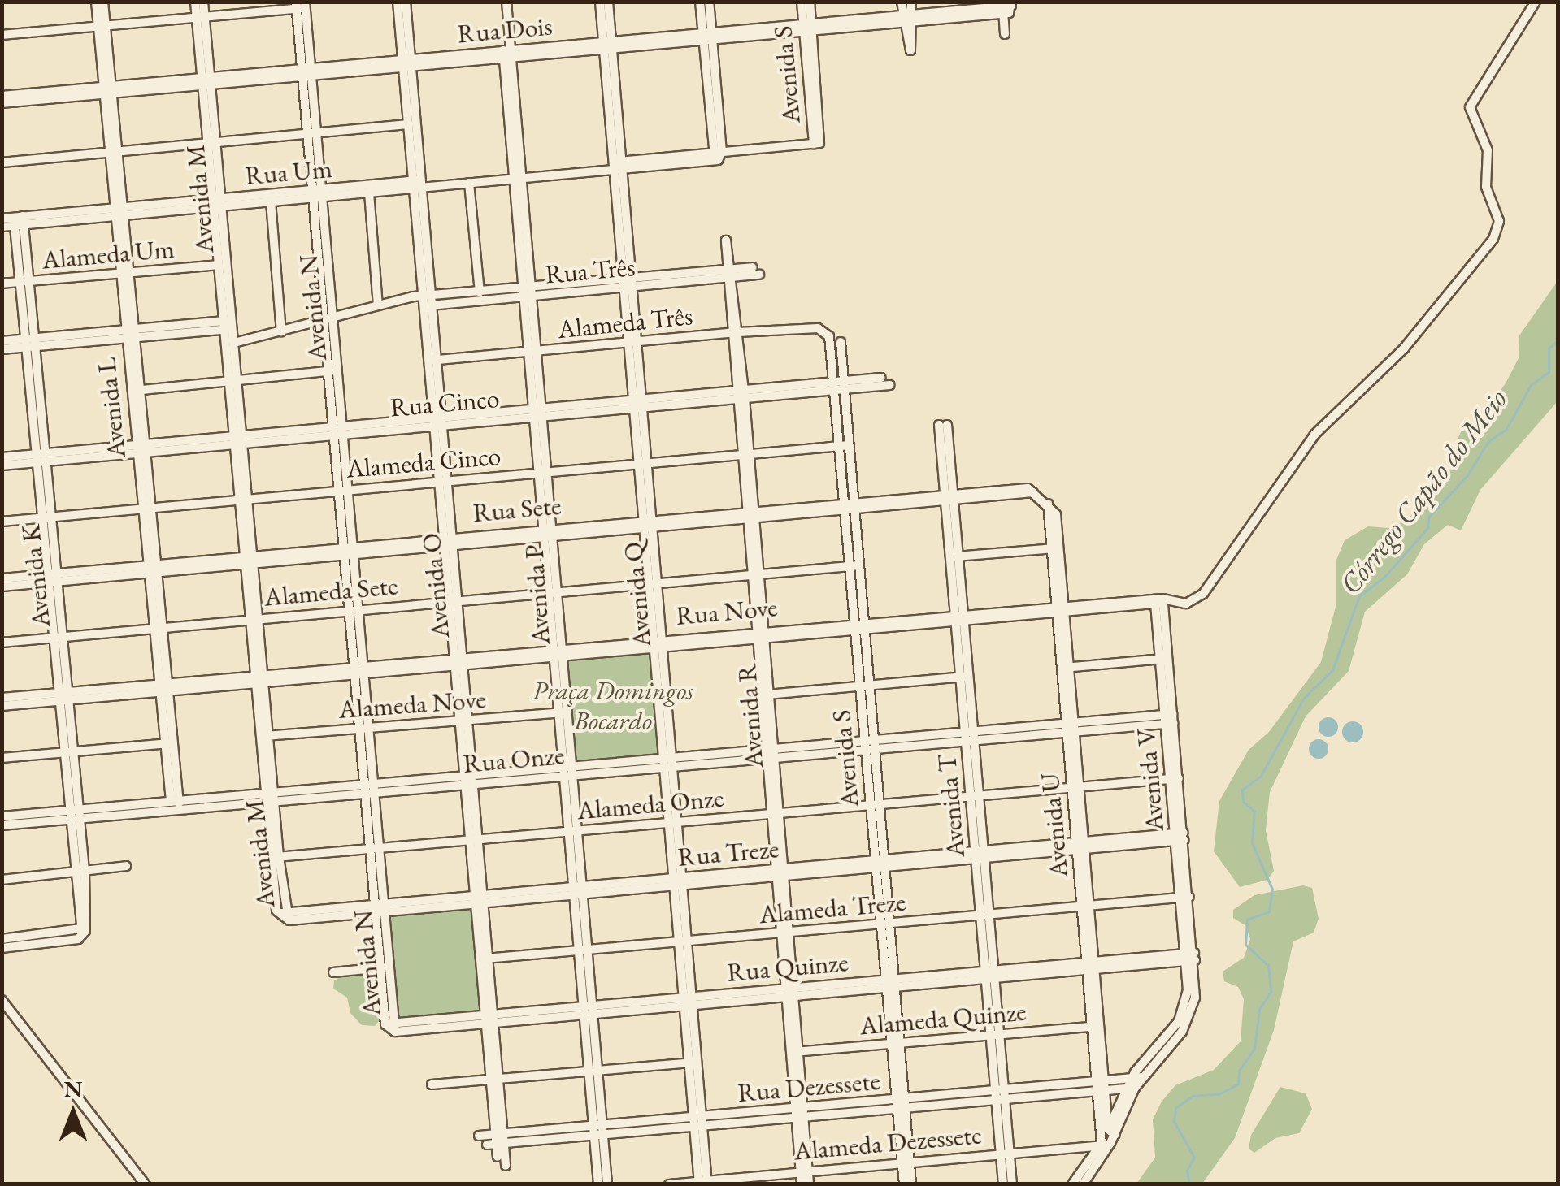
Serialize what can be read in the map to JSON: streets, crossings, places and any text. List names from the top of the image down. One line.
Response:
{"streets":{"street":["Rua Dois","Avenida S","Rua Um","Avenida M","Alameda Um","Rua Três","Avenida N","Alameda Três","Rua Cinco","Avenida L","Alameda Cinco","Rua Sete","Avenida K","Avenida O","Alameda Sete","Avenida P","Avenida Q","Rua Nove","Alameda Nove","Avenida R","Rua Onze","Avenida V","Alameda Onze","Avenida T","Avenida U","Rua Treze","Alameda Treze","Rua Quinze","Alameda Quinze","Rua Dezessete","Alameda Dezessete"]},"crossings":[["Rua Dois","Avenida S"],["Rua Dois","Avenida M"],["Rua Dois","Avenida N"],["Rua Dois","Avenida L"],["Rua Dois","Avenida O"],["Rua Dois","Avenida P"],["Rua Dois","Avenida Q"],["Avenida S","Rua Um"],["Avenida S","Alameda Três"],["Avenida S","Rua Cinco"],["Avenida S","Alameda Cinco"],["Avenida S","Rua Sete"],["Avenida S","Alameda Sete"],["Avenida S","Rua Nove"],["Avenida S","Rua Onze"],["Avenida S","Alameda Onze"],["Avenida S","Rua Treze"],["Avenida S","Alameda Treze"],["Avenida S","Rua Quinze"],["Avenida S","Alameda Quinze"],["Avenida S","Rua Dezessete"],["Avenida S","Alameda Dezessete"],["Rua Um","Avenida M"],["Rua Um","Avenida N"],["Rua Um","Avenida L"],["Rua Um","Avenida K"],["Rua Um","Avenida O"],["Rua Um","Avenida P"],["Rua Um","Avenida Q"],["Avenida M","Alameda Um"],["Avenida M","Rua Cinco"],["Avenida M","Alameda Cinco"],["Avenida M","Rua Sete"],["Avenida M","Alameda Sete"],["Avenida M","Rua Nove"],["Avenida M","Alameda Nove"],["Avenida M","Rua Onze"],["Avenida M","Alameda Onze"],["Avenida M","Rua Treze"],["Alameda Um","Avenida L"],["Alameda Um","Avenida K"],["Rua Três","Avenida O"],["Rua Três","Avenida P"],["Rua Três","Avenida Q"],["Rua Três","Avenida R"],["Avenida N","Rua Cinco"],["Avenida N","Alameda Cinco"],["Avenida N","Rua Sete"],["Avenida N","Alameda Sete"],["Avenida N","Rua Nove"],["Avenida N","Alameda Nove"],["Avenida N","Rua Onze"],["Avenida N","Alameda Onze"],["Avenida N","Rua Treze"],["Avenida N","Rua Quinze"],["Alameda Três","Avenida O"],["Alameda Três","Avenida P"],["Alameda Três","Avenida Q"],["Alameda Três","Avenida R"],["Rua Cinco","Avenida L"],["Rua Cinco","Avenida K"],["Rua Cinco","Avenida O"],["Rua Cinco","Avenida P"],["Rua Cinco","Avenida Q"],["Rua Cinco","Avenida R"],["Avenida L","Alameda Cinco"],["Avenida L","Rua Sete"],["Avenida L","Alameda Sete"],["Avenida L","Rua Nove"],["Avenida L","Rua Onze"],["Alameda Cinco","Avenida K"],["Alameda Cinco","Avenida O"],["Alameda Cinco","Avenida P"],["Alameda Cinco","Avenida Q"],["Alameda Cinco","Avenida R"],["Rua Sete","Avenida K"],["Rua Sete","Avenida O"],["Rua Sete","Avenida P"],["Rua Sete","Avenida Q"],["Rua Sete","Avenida R"],["Rua Sete","Avenida T"],["Rua Sete","Avenida U"],["Avenida K","Alameda Sete"],["Avenida K","Rua Nove"],["Avenida K","Rua Onze"],["Avenida O","Alameda Sete"],["Avenida O","Rua Nove"],["Avenida O","Alameda Nove"],["Avenida O","Rua Onze"],["Avenida O","Alameda Onze"],["Avenida O","Rua Treze"],["Avenida O","Alameda Treze"],["Avenida O","Rua Quinze"],["Avenida O","Rua Dezessete"],["Alameda Sete","Avenida P"],["Alameda Sete","Avenida Q"],["Alameda Sete","Avenida R"],["Avenida P","Rua Nove"],["Avenida P","Alameda Nove"],["Avenida P","Rua Onze"],["Avenida P","Alameda Onze"],["Avenida P","Rua Treze"],["Avenida P","Alameda Treze"],["Avenida P","Rua Quinze"],["Avenida P","Rua Dezessete"],["Avenida Q","Rua Nove"],["Avenida Q","Rua Onze"],["Avenida Q","Alameda Onze"],["Avenida Q","Rua Treze"],["Avenida Q","Alameda Treze"],["Avenida Q","Rua Quinze"],["Avenida Q","Rua Dezessete"],["Avenida Q","Alameda Dezessete"],["Rua Nove","Avenida R"],["Rua Nove","Avenida V"],["Rua Nove","Avenida T"],["Rua Nove","Avenida U"],["Avenida R","Rua Onze"],["Avenida R","Alameda Onze"],["Avenida R","Rua Treze"],["Avenida R","Alameda Treze"],["Avenida R","Rua Quinze"],["Avenida R","Alameda Quinze"],["Avenida R","Rua Dezessete"],["Avenida R","Alameda Dezessete"],["Rua Onze","Avenida V"],["Rua Onze","Avenida T"],["Rua Onze","Avenida U"],["Avenida V","Alameda Onze"],["Avenida V","Rua Treze"],["Avenida V","Alameda Treze"],["Avenida V","Rua Quinze"],["Avenida V","Rua Dezessete"],["Alameda Onze","Avenida T"],["Alameda Onze","Avenida U"],["Avenida T","Rua Treze"],["Avenida T","Alameda Treze"],["Avenida T","Rua Quinze"],["Avenida T","Alameda Quinze"],["Avenida T","Rua Dezessete"],["Avenida T","Alameda Dezessete"],["Avenida U","Rua Treze"],["Avenida U","Alameda Treze"],["Avenida U","Rua Quinze"],["Avenida U","Alameda Quinze"],["Avenida U","Rua Dezessete"],["Avenida U","Alameda Dezessete"],["Rua Quinze","Rua Dezessete"]],"water":["Córrego Capão do Meio"],"parks":["Praça Domingos Bocardo"],"north":"top"}
